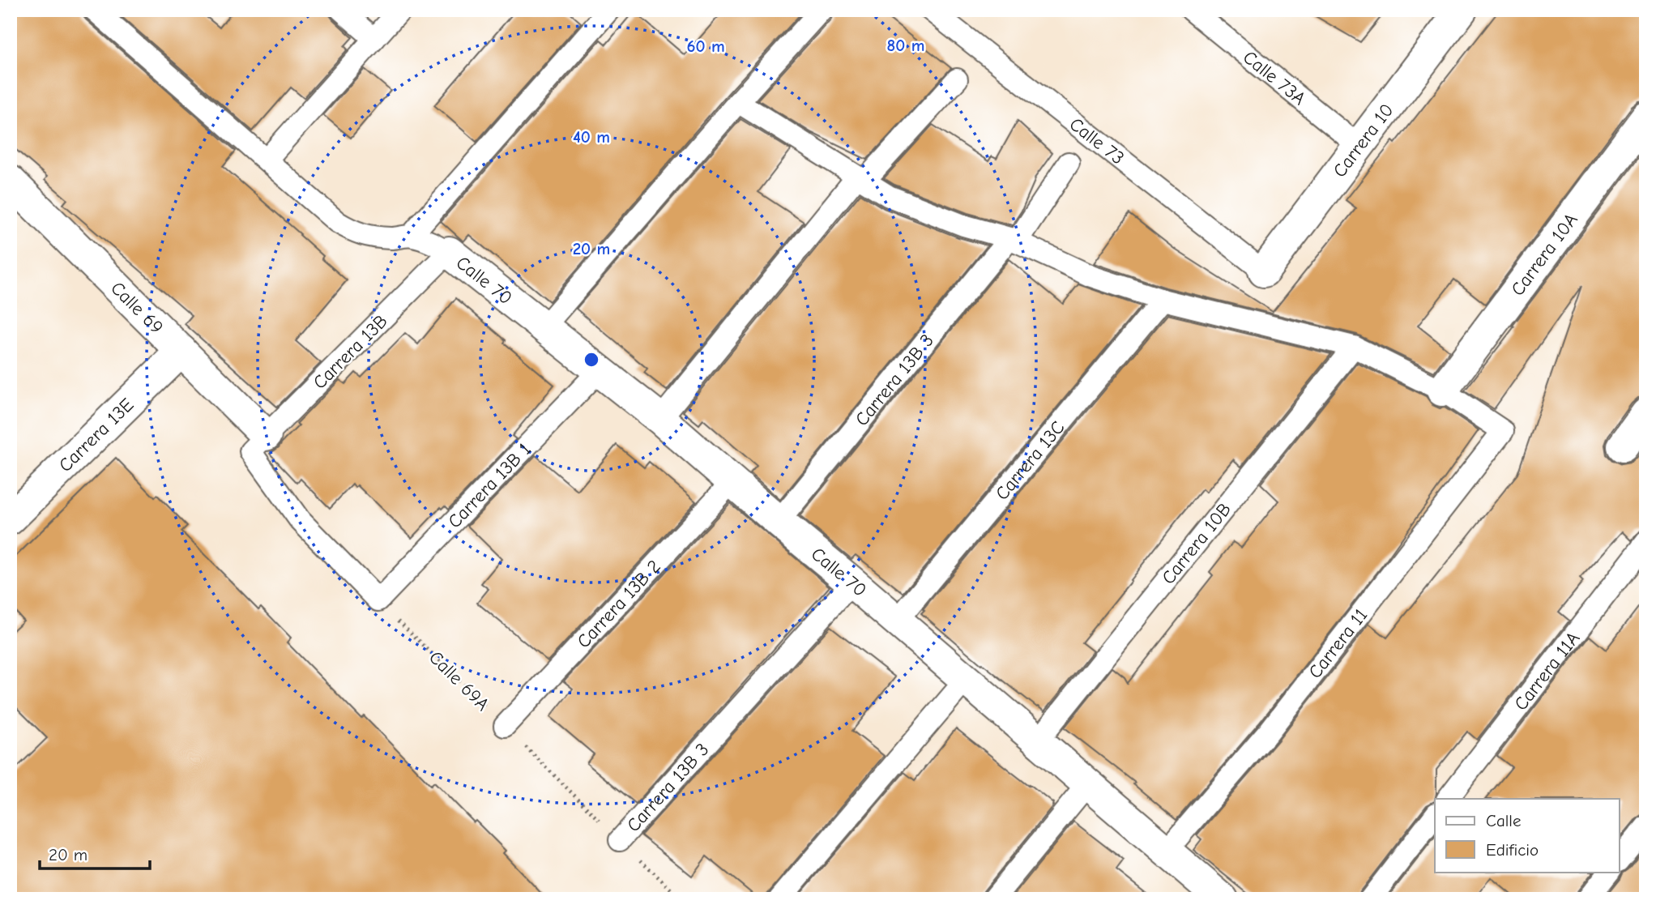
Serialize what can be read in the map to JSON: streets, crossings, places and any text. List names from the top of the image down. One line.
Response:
{"streets":{"street":["Carrera 10","Carrera 10A","Calle 70","Calle 69","Carrera 13E"],"lane":["Calle 73A","Calle 73","Carrera 13B","Carrera 13B 3","Carrera 13C","Carrera 13B 1","Carrera 10B","Carrera 13B 2","Carrera 11","Carrera 11A"],"path":["Calle 69A"]},"crossings":[["Calle 73A","Carrera 10"],["Carrera 10","Calle 73"],["Carrera 10A","Carrera 11"],["Calle 70","Carrera 13B"],["Calle 70","Carrera 13B 3"],["Calle 70","Carrera 13C"],["Calle 70","Carrera 13B 1"],["Calle 70","Carrera 10B"],["Calle 70","Carrera 13B 2"],["Calle 70","Carrera 11"],["Calle 69","Carrera 13B"],["Calle 69","Carrera 13E"],["Carrera 13B 3","Calle 69A"],["Carrera 13B 1","Calle 69A"],["Carrera 13B 2","Calle 69A"]],"legend":["Calle","Edificio"],"scale_bar":"20 m","rings":["80 m","60 m","40 m","20 m"]}
